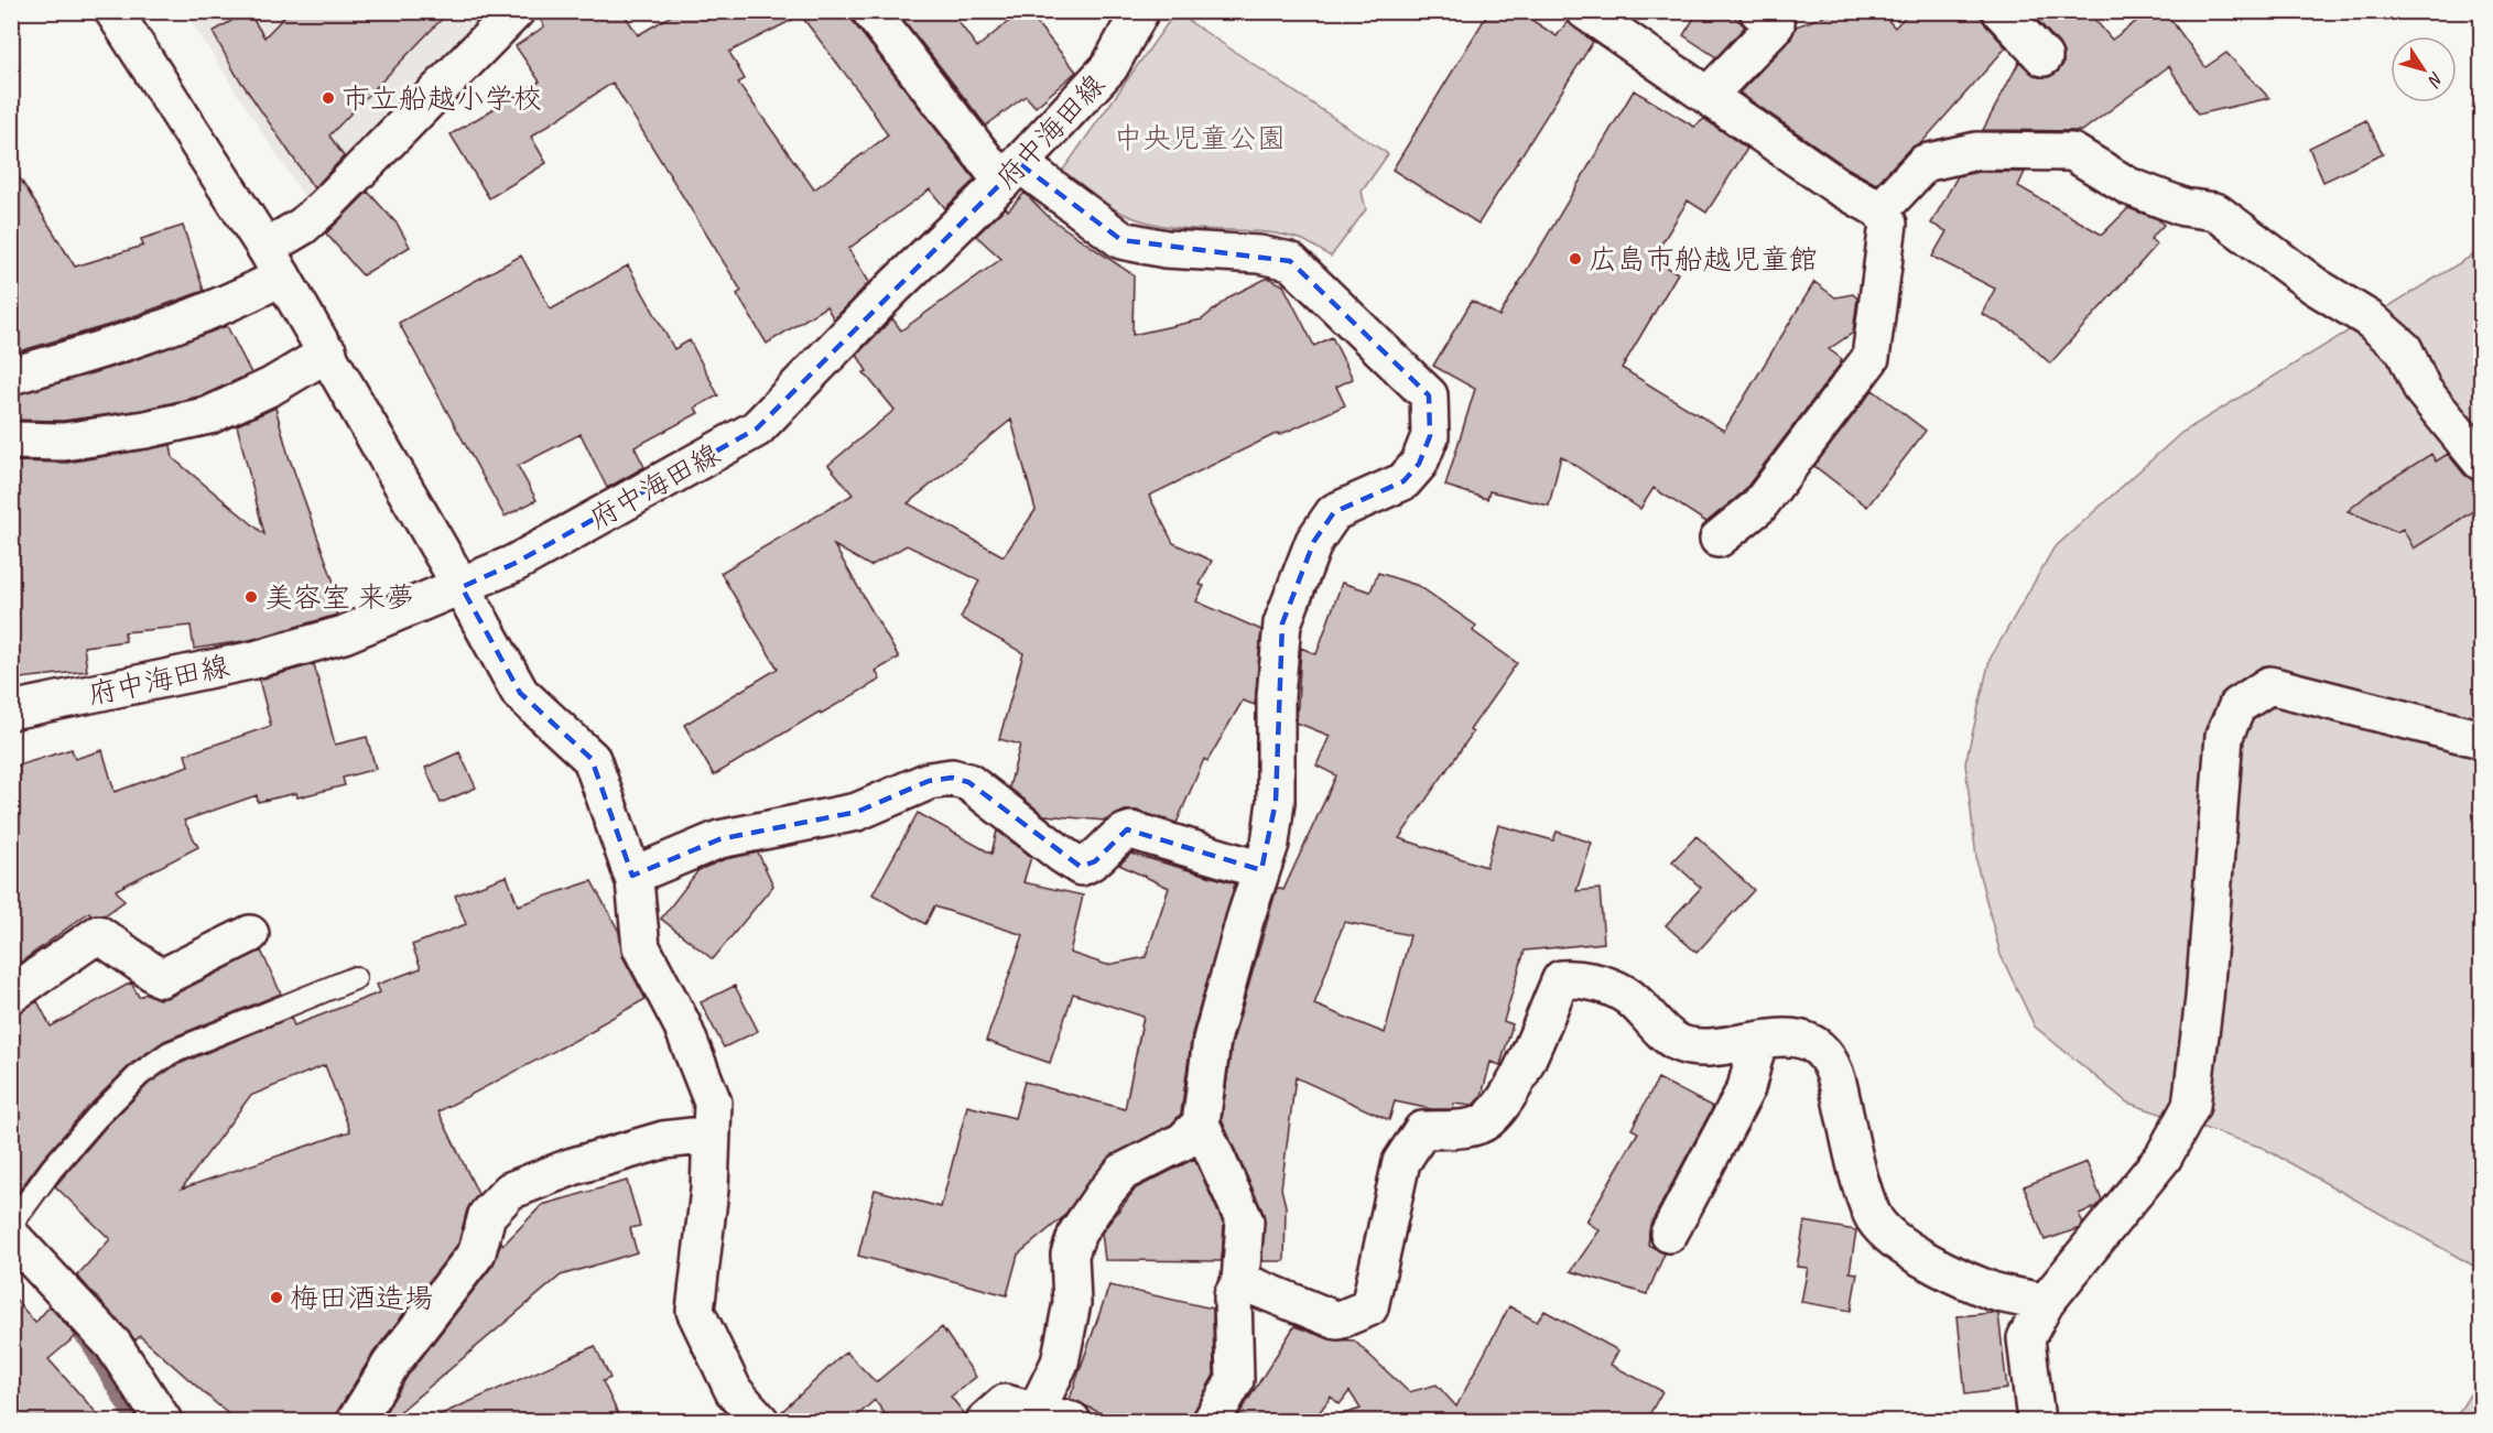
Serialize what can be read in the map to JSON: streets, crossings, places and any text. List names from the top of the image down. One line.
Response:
{"streets":{"street":["府中海田線"]},"parks":["中央児童公園"],"places":["市立船越小学校","広島市船越児童館","美容室 来夢","梅田酒造場"],"north":"bottom right"}
